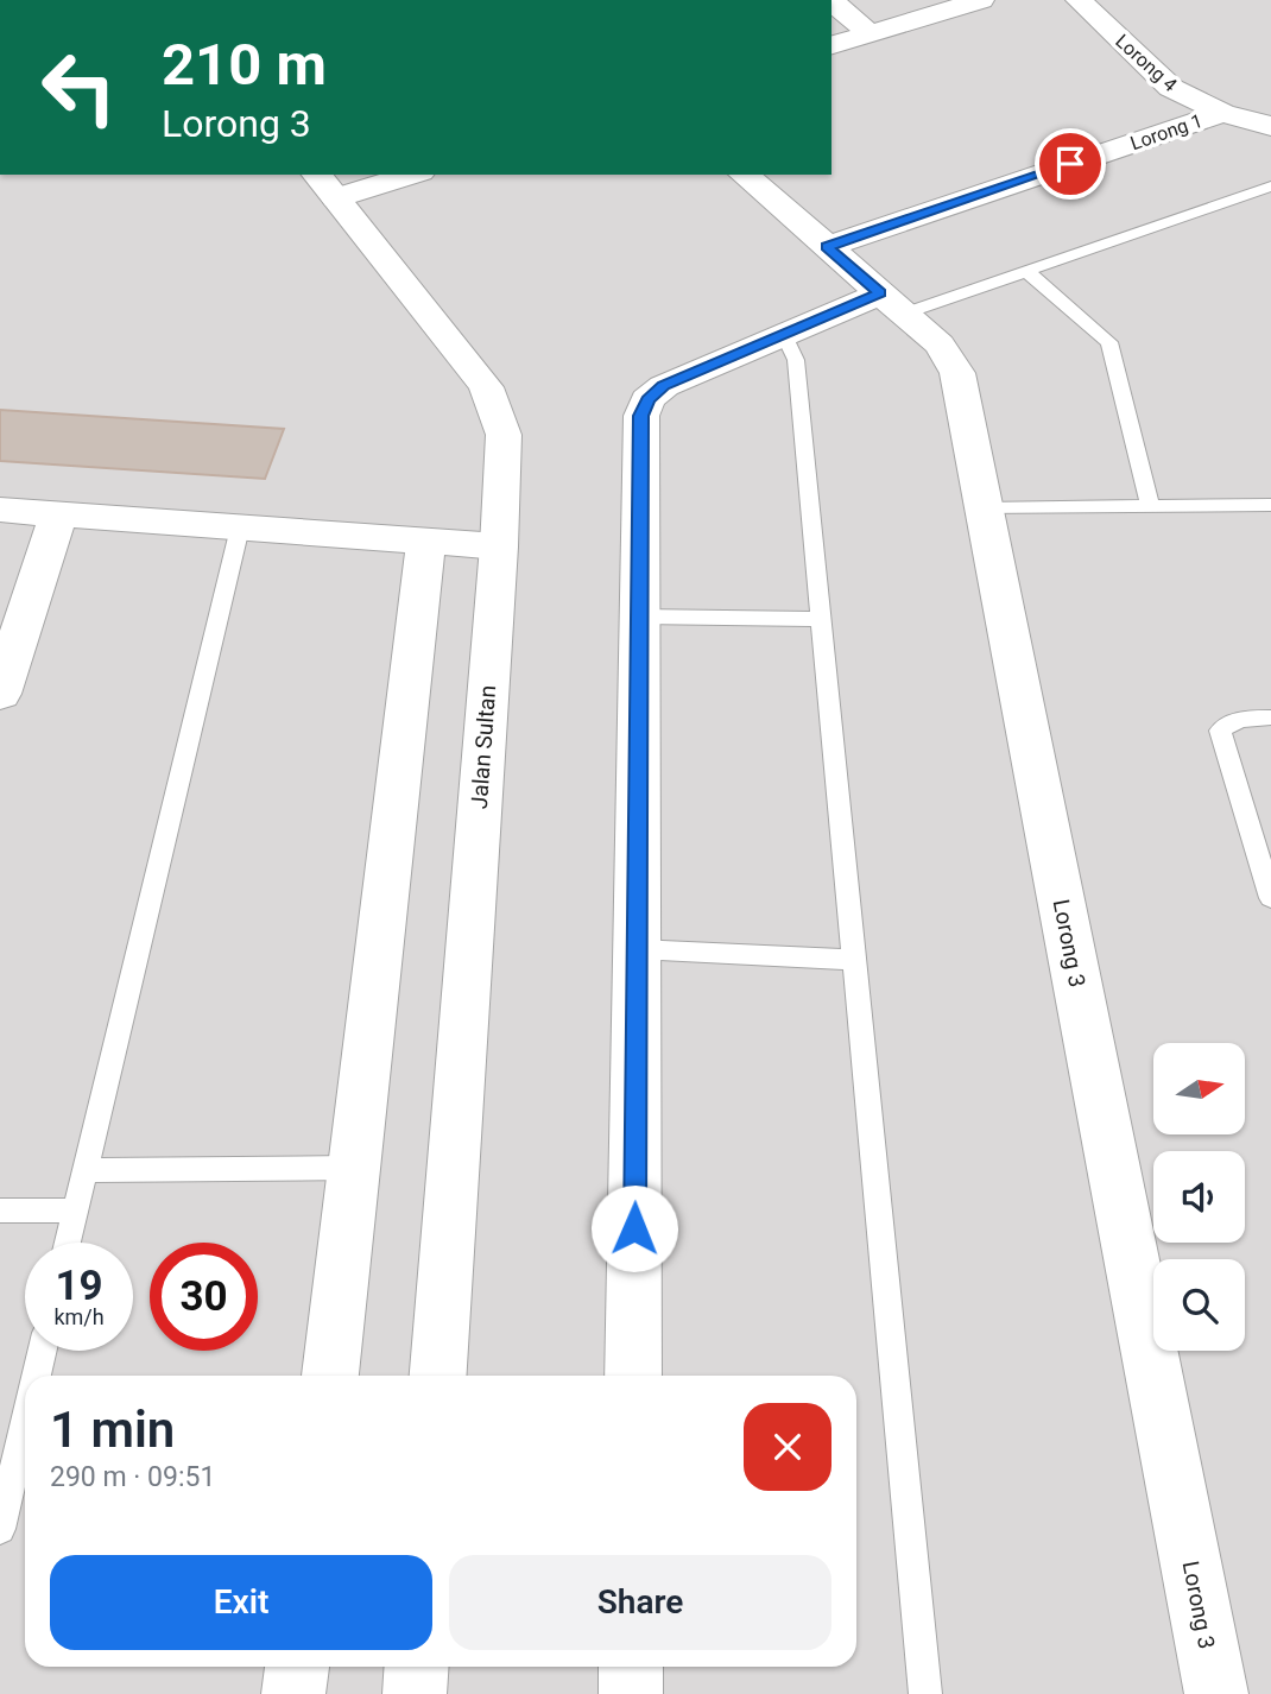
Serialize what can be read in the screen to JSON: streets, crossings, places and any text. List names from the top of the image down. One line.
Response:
{"streets":{"street":["Lorong 4","Lorong 1","Jalan Sultan","Lorong 3"]},"crossings":[["Lorong 4","Lorong 1"],["Lorong 1","Lorong 3"]],"north":"right","page":{"turn":["210 m","Lorong 3"],"speed":"19 km/h","limit":"30","heading":["1 min","290 m · 09:51"],"buttons":["Exit","Share"]}}
